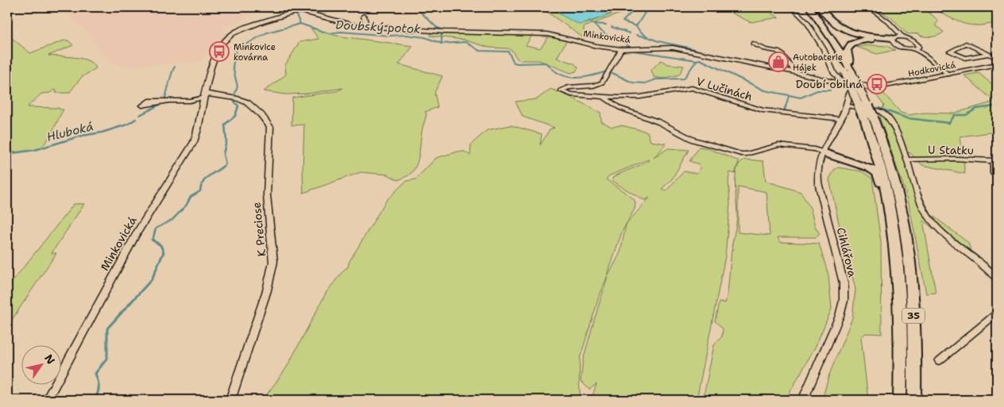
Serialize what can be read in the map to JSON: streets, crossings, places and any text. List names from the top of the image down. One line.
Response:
{"streets":{"highway":["35"],"street":["Minkovická","Hodkovická","V Lučinách","U Statku","K Preciose","Cihlářova"]},"crossings":[["Minkovická","Hodkovická"],["Minkovická","V Lučinách"],["Minkovická","K Preciose"],["V Lučinách","Cihlářova"]],"water":["Doubský potok","Hluboká"],"places":{"bus stop":["Minkovice kovárna","Doubí obilná"],"shop":["Autobaterie Hájek"]},"north":"top right"}
